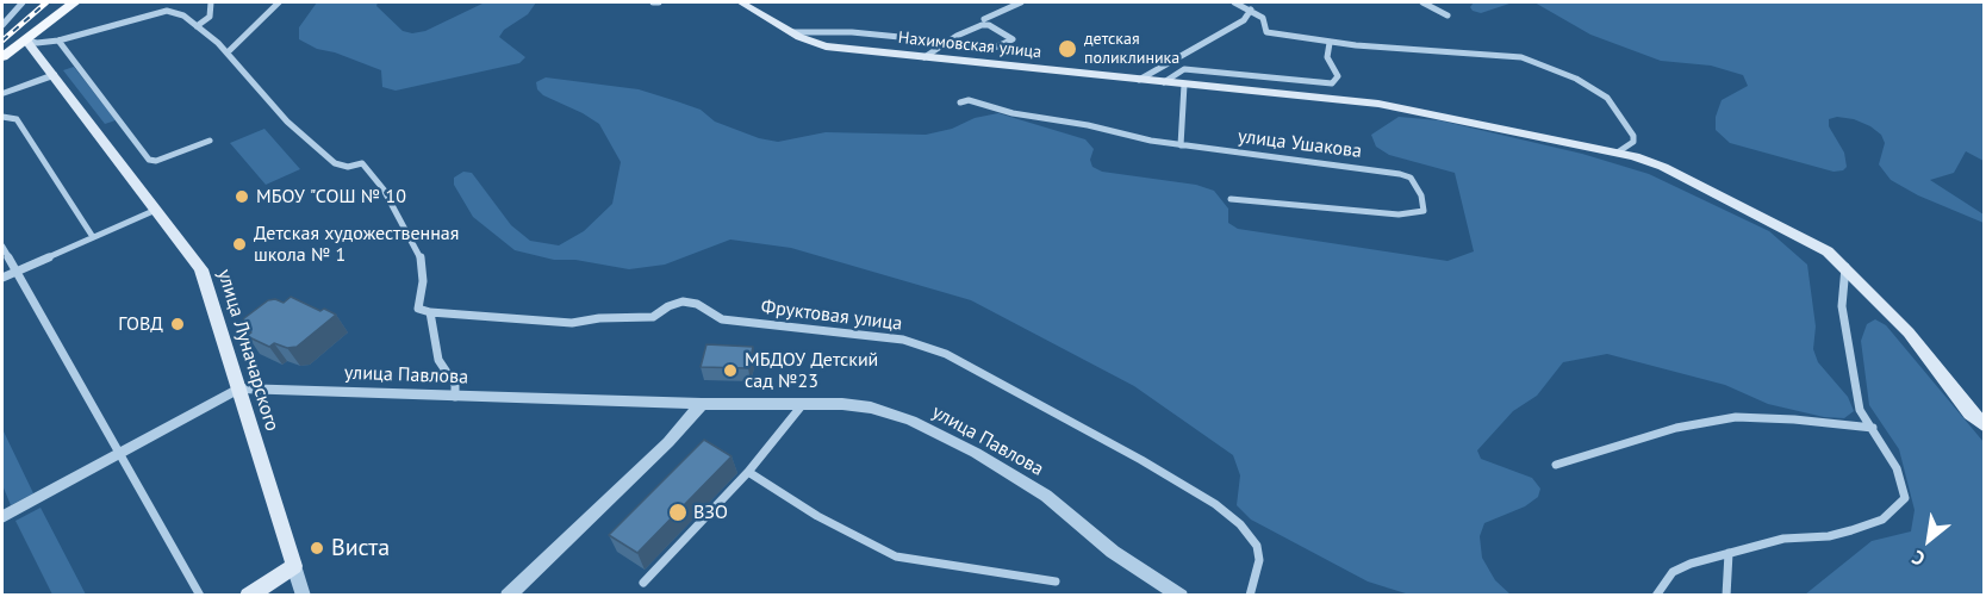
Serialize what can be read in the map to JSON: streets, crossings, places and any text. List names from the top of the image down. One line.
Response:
{"streets":{"main road":["Нахимовская улица","улица Луначарского"],"street":["улица Ушакова","Фруктовая улица","улица Павлова"]},"crossings":[["улица Луначарского","улица Павлова"]],"places":["детская поликлиника","МБОУ \"СОШ № 10","Детская художественная школа № 1","ГОВД","МБДОУ Детский сад №23","ВЗО","Виста"],"north":"bottom left"}
